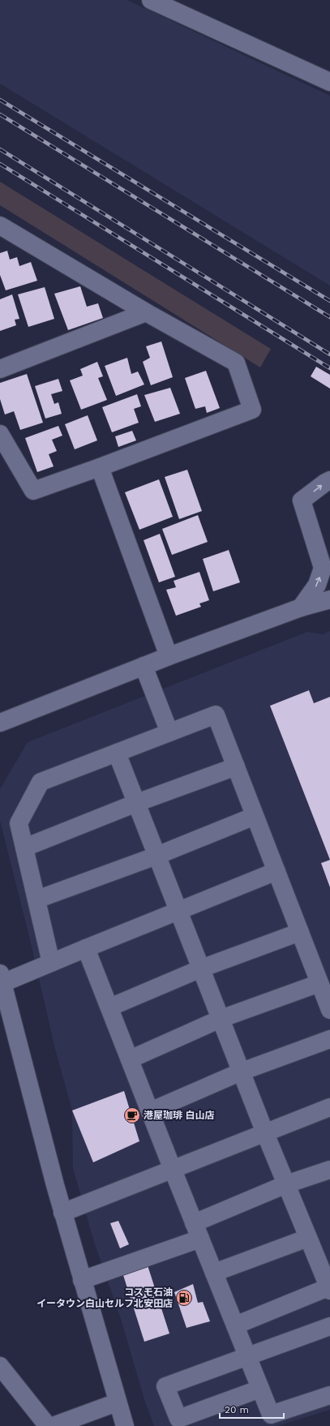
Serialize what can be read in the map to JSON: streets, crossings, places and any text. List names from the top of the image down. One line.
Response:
{"places":{"cafe":["港屋珈琲 白山店"],"fuel station":["コスモ石油 イータウン白山セルフ北安田店"]},"scale_bar":"20 m"}
